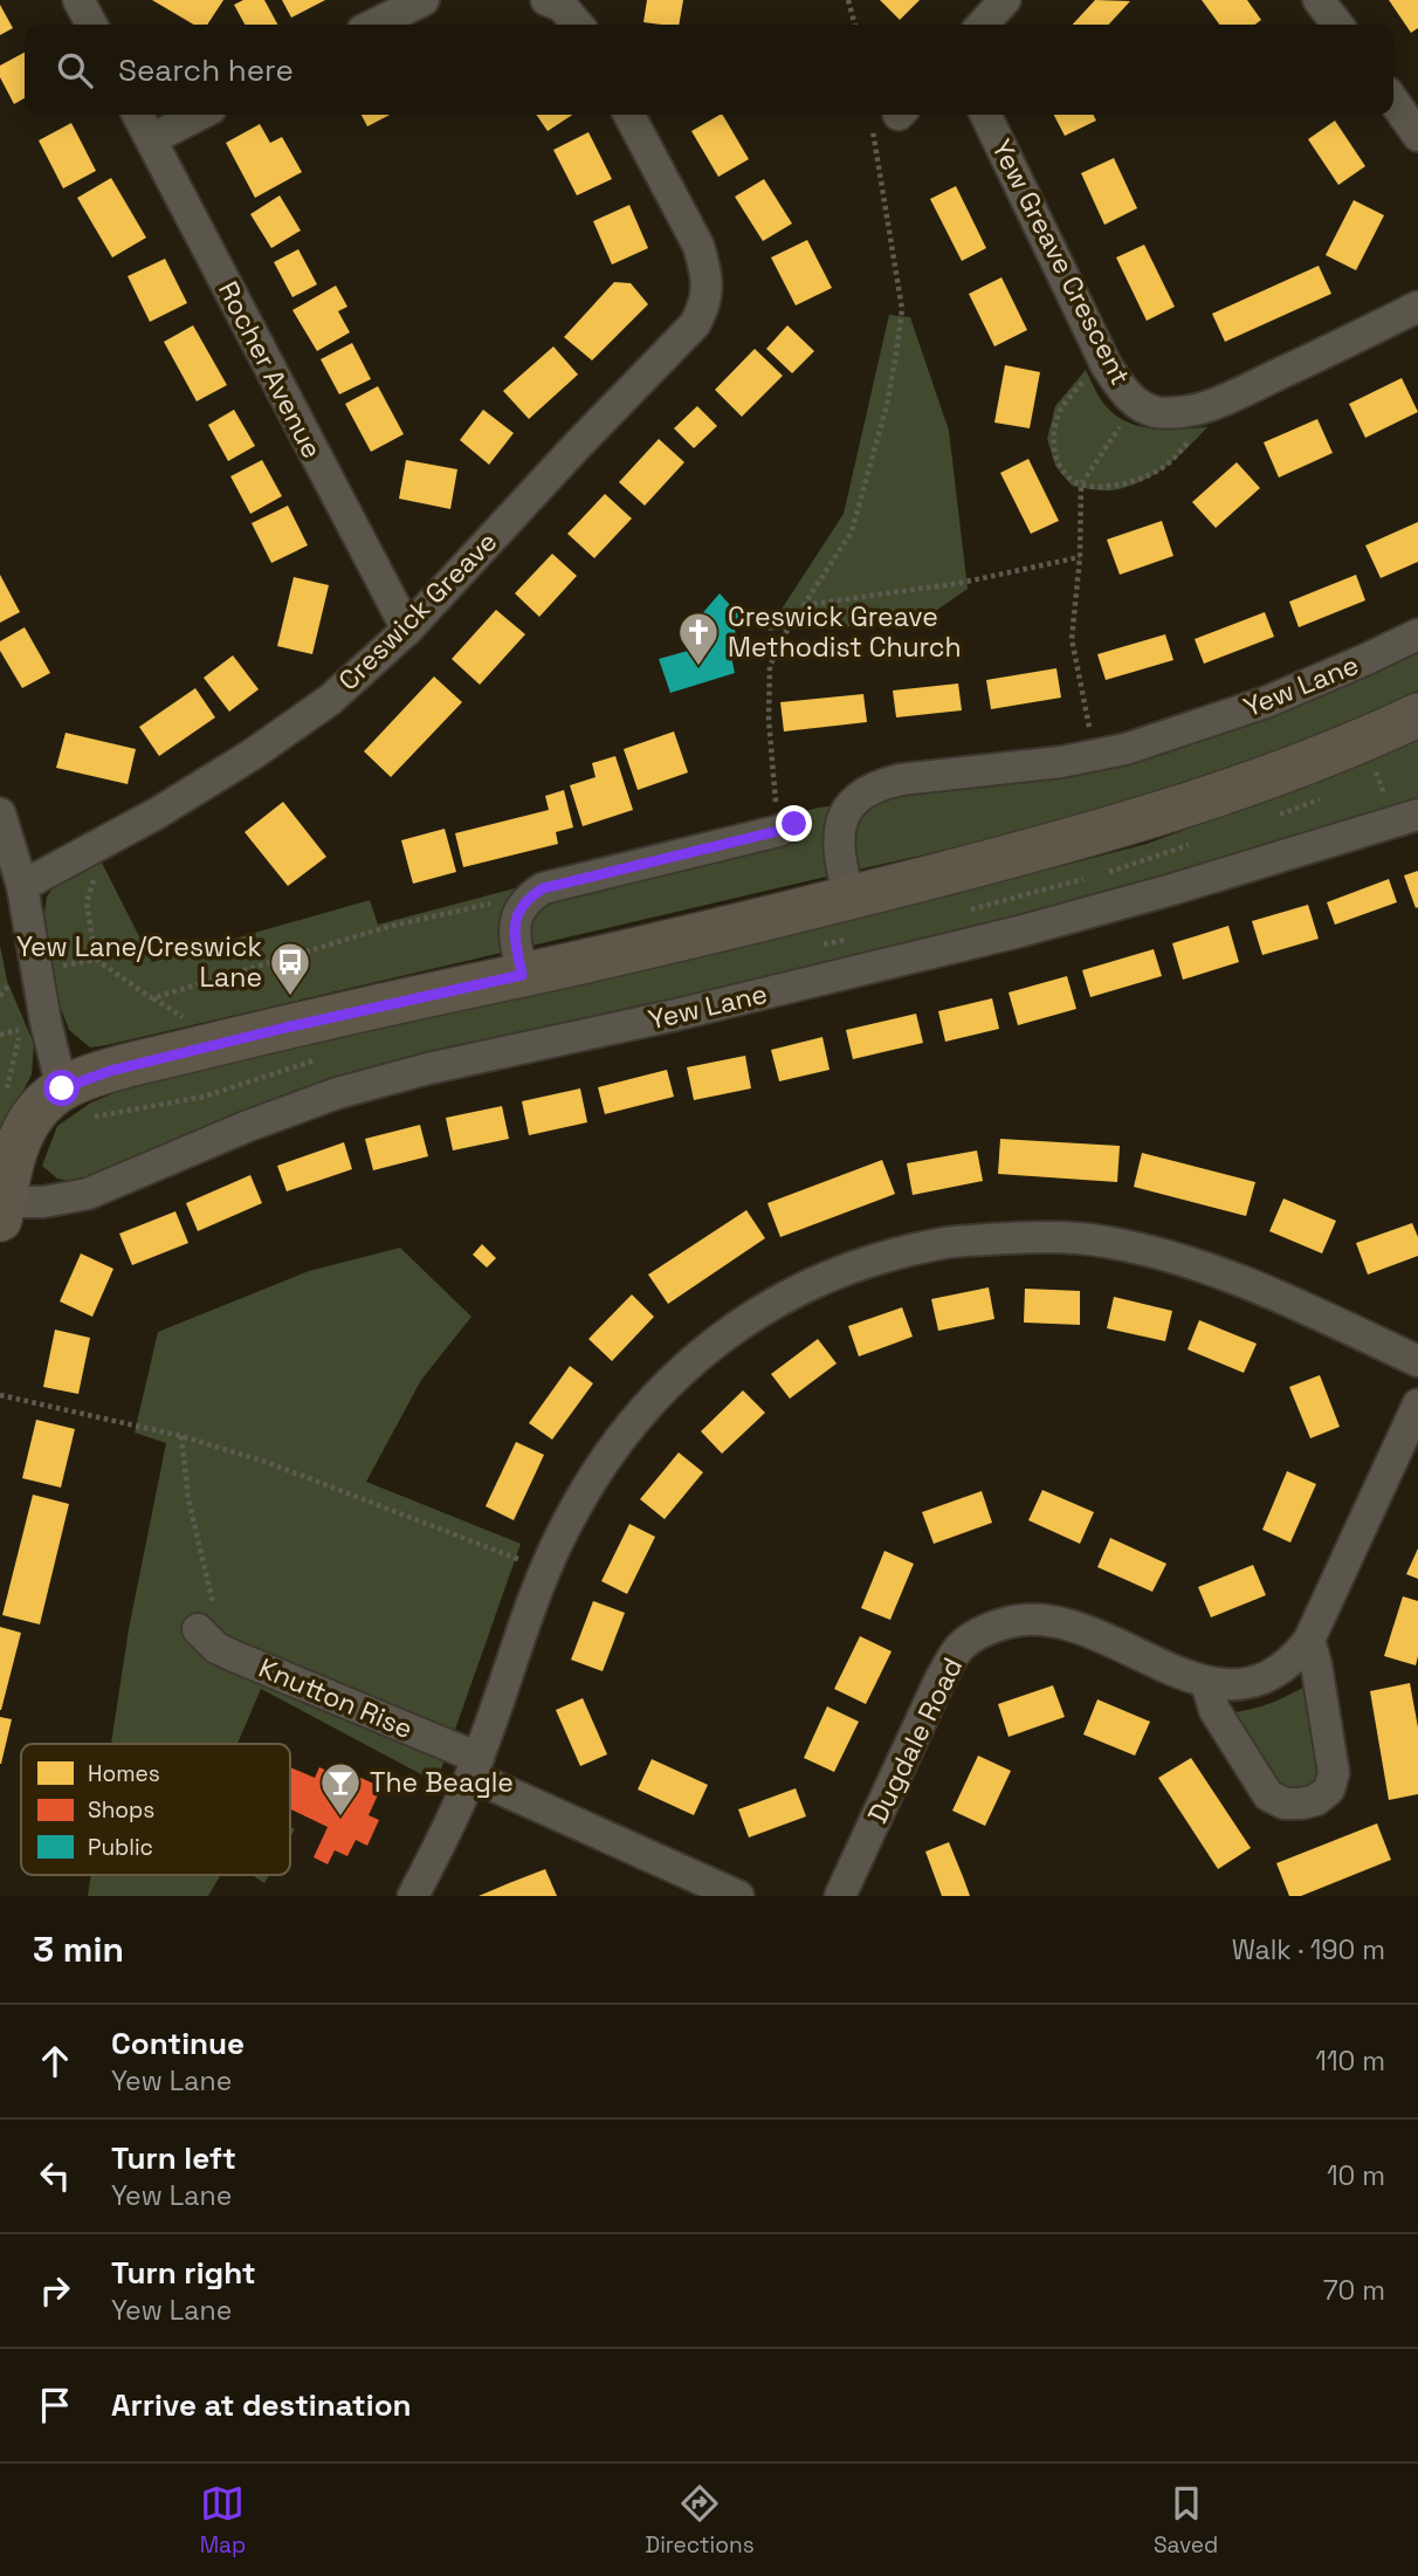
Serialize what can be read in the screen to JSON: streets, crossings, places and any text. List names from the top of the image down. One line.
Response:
{"streets":{"street":["Yew Greave Crescent","Rocher Avenue","Creswick Greave","Yew Lane","Knutton Rise","Dugdale Road"]},"crossings":[["Rocher Avenue","Creswick Greave"]],"places":{"church":["Creswick Greave Methodist Church"],"bus stop":["Yew Lane/Creswick Lane"],"bar":["The Beagle"]},"legend":["Homes","Shops","Public"],"page":{"search":"Search here","heading":["3 min","Walk · 190 m"],"list":[["Continue","Yew Lane","110 m"],["Turn left","Yew Lane","10 m"],["Turn right","Yew Lane","70 m"],"Arrive at destination"],"nav":["Map","Directions","Saved"]}}
